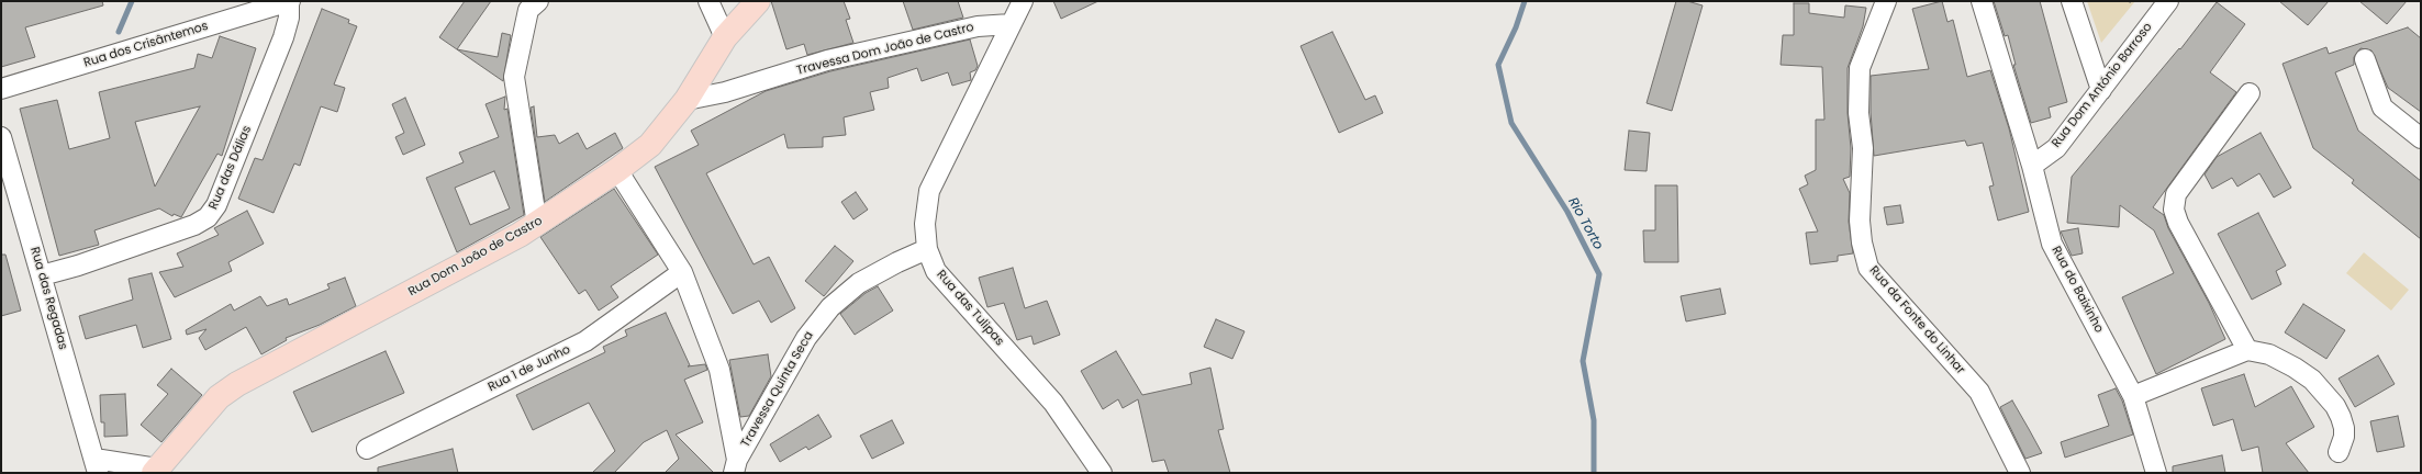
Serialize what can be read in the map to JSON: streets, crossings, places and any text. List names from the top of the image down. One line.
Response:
{"streets":{"main road":["Rua Dom João de Castro"],"street":["Rua dos Crisântemos","Travessa Dom João de Castro","Rua Dom António Barroso","Rua das Dálias","Rua do Baixinho","Rua das Regadas","Rua das Tulipas","Rua da Fonte do Linhar","Rua 1 de Junho","Travessa Quinta Seca"]},"crossings":[["Rua dos Crisântemos","Rua das Dálias"],["Travessa Dom João de Castro","Rua Dom João de Castro"],["Travessa Dom João de Castro","Rua das Tulipas"],["Rua Dom António Barroso","Rua do Baixinho"],["Rua das Dálias","Rua das Regadas"],["Rua Dom João de Castro","Rua das Regadas"],["Rua das Tulipas","Travessa Quinta Seca"]],"water":["Rio Torto"]}
